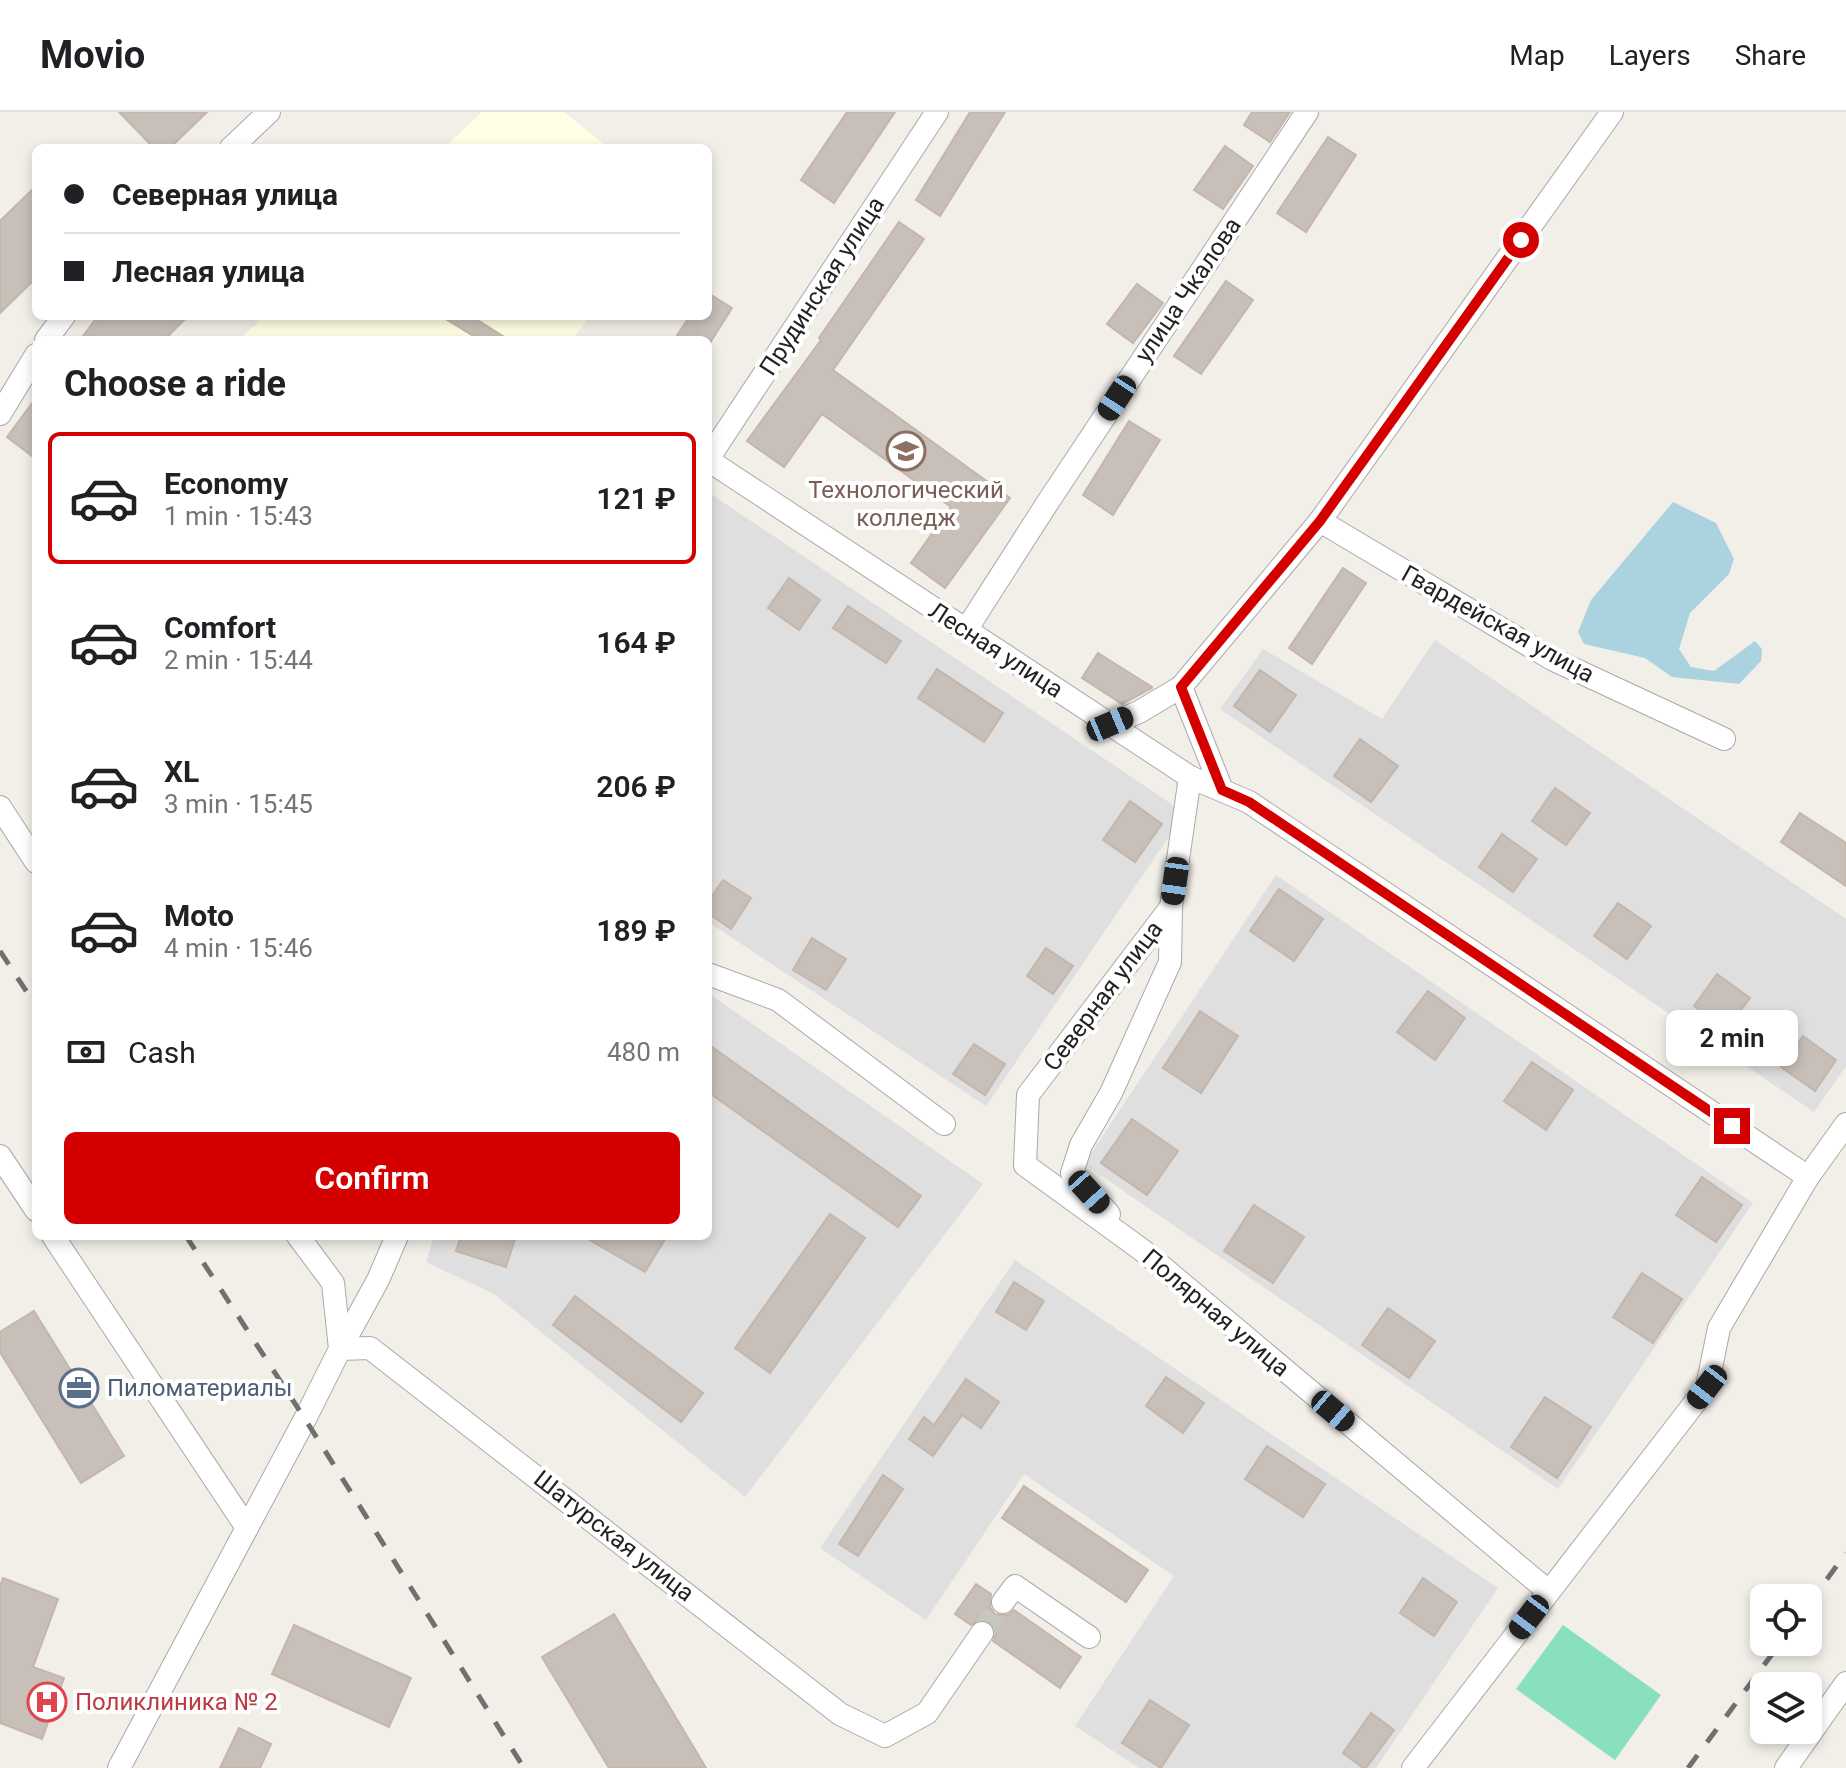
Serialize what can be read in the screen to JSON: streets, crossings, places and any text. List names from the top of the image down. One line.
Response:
{"streets":{"street":["Прудинская улица","улица Чкалова","Гвардейская улица","Лесная улица","Северная улица","Полярная улица","Шатурская улица"]},"crossings":[["улица Чкалова","Лесная улица"],["Лесная улица","Северная улица"],["Северная улица","Полярная улица"]],"places":{"school or university":["Технологический колледж"],"office":["Пиломатериалы"],"hospital":["Поликлиника № 2"]},"page":{"header":"Movio","nav":["Map","Layers","Share"],"banner":["Северная улица","Лесная улица"],"heading":"Choose a ride","list":[{"name":"Economy","note":"1 min · 15:43","value":"121 ₽"},{"name":"Comfort","note":"2 min · 15:44","value":"164 ₽"},{"name":"XL","note":"3 min · 15:45","value":"206 ₽"},{"name":"Moto","note":"4 min · 15:46","value":"189 ₽"}],"pay":["Cash","480 m"],"bubble":"2 min","buttons":"Confirm"}}
